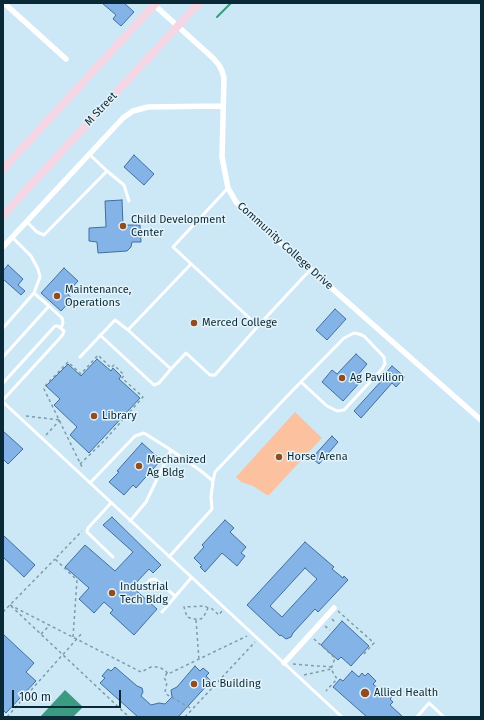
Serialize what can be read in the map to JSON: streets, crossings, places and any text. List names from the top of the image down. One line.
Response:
{"streets":{"street":["M Street","Community College Drive"]},"crossings":[["M Street","Community College Drive"]],"places":["Child Development Center","Maintenance, Operations","Merced College","Ag Pavilion","Library","Horse Arena","Mechanized Ag Bldg","Industrial Tech Bldg","Iac Building","Allied Health"],"scale_bar":"100 m"}
